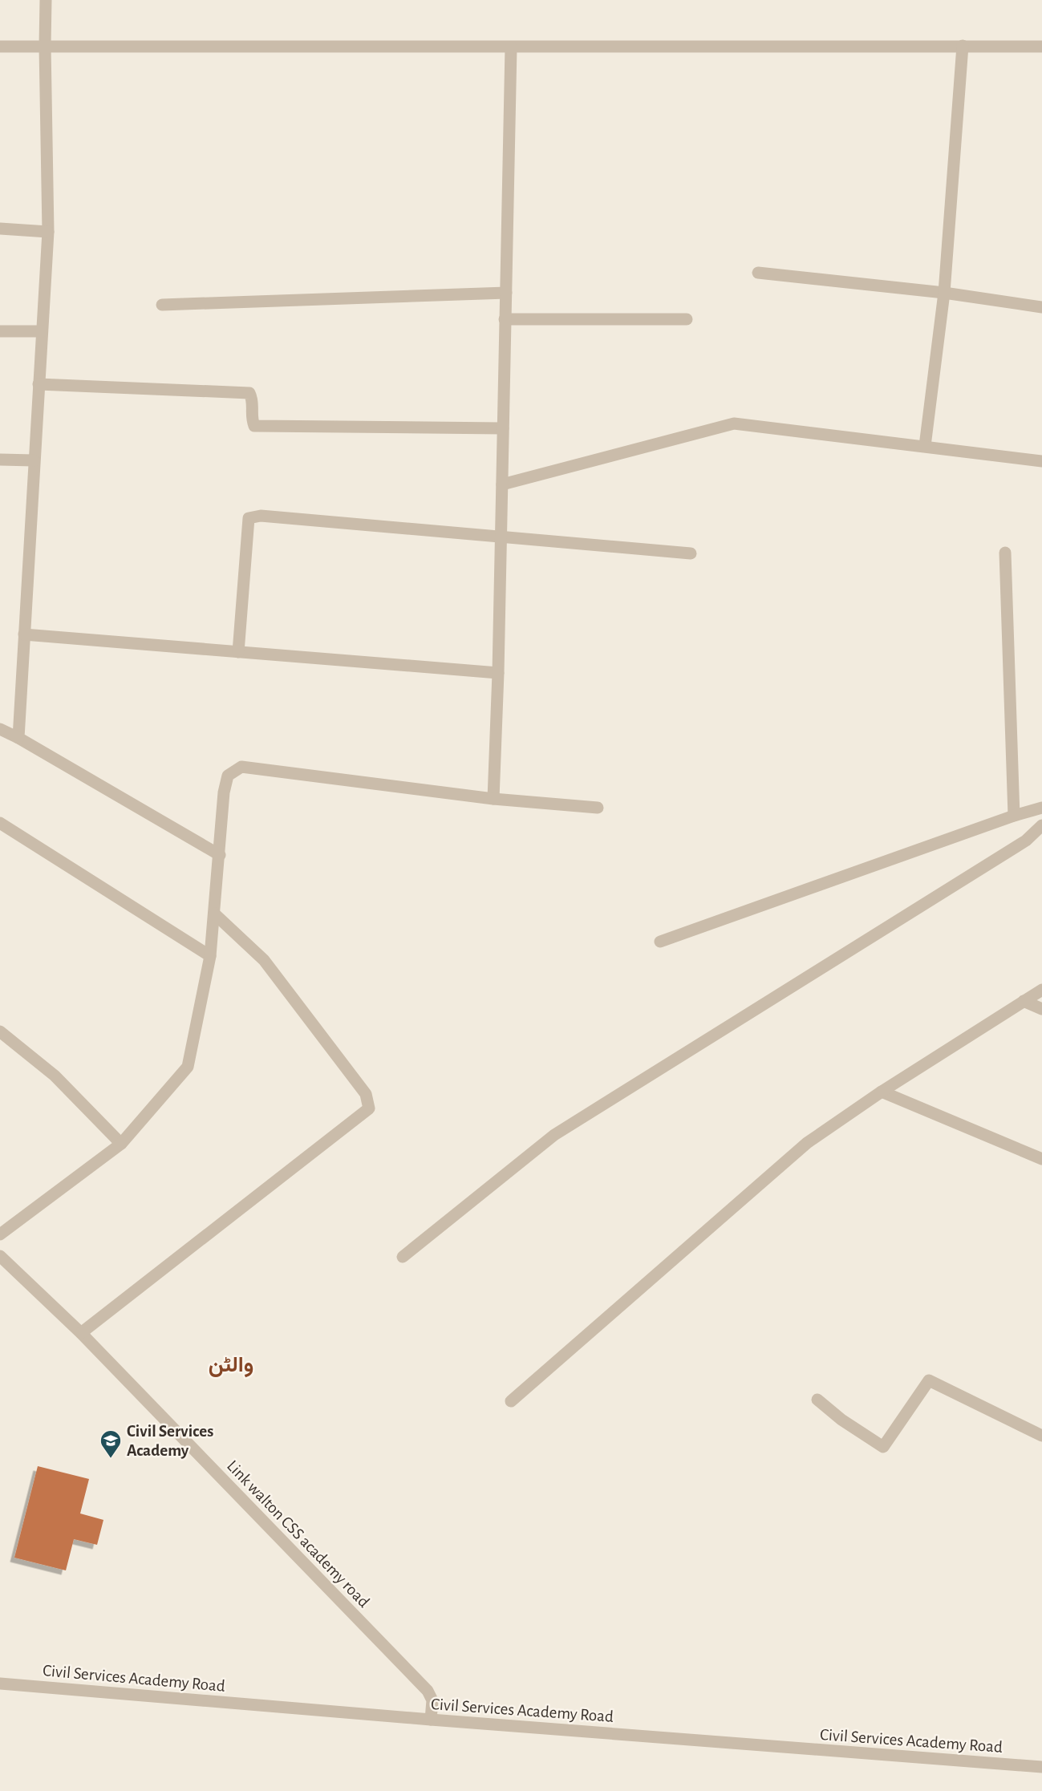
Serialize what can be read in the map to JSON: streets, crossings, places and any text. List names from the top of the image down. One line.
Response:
{"streets":{"street":["Link walton CSS academy road","Civil Services Academy Road"]},"crossings":[["Link walton CSS academy road","Civil Services Academy Road"]],"districts":["والٹن"],"places":{"school or university":["Civil Services Academy"]}}
